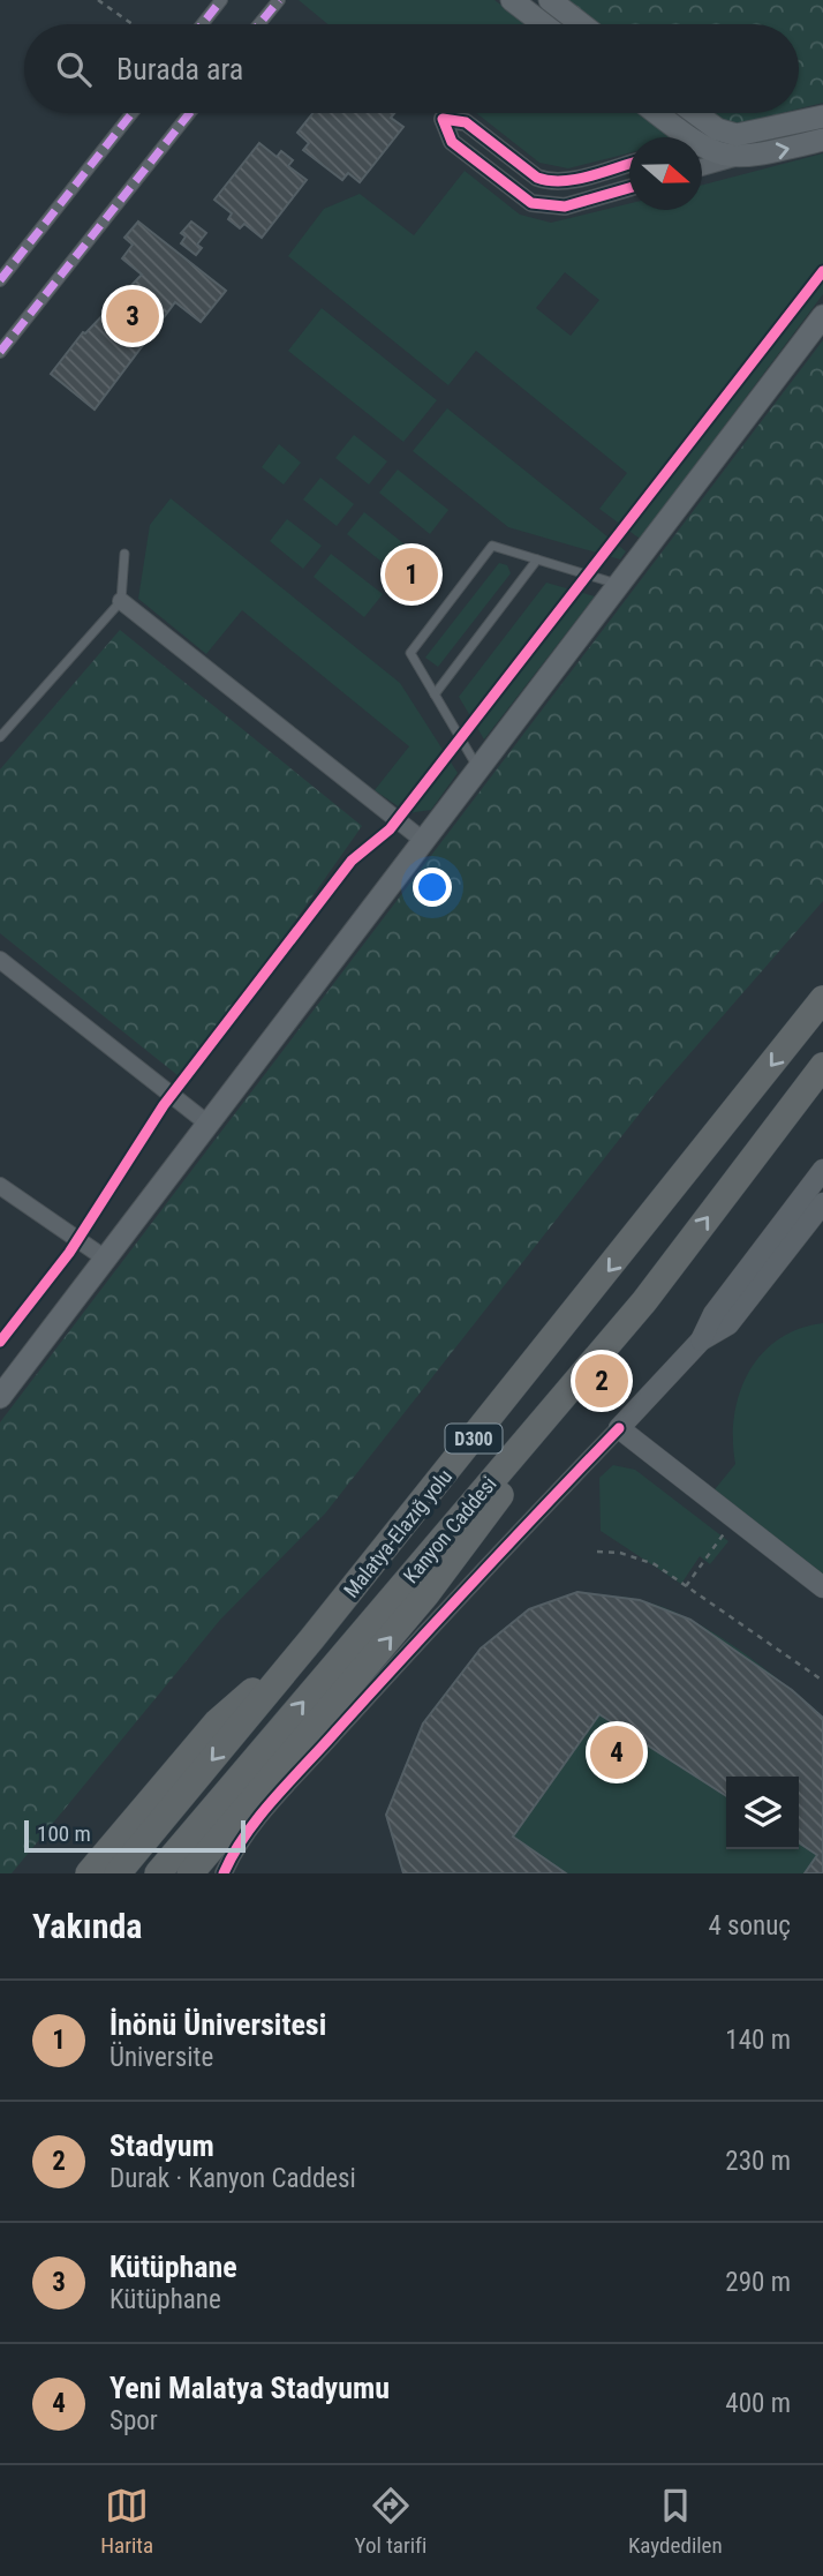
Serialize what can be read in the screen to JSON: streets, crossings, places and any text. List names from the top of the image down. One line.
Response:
{"streets":{"highway":["D300","Kanyon Caddesi","Malatya-Elazığ yolu"]},"scale_bar":"100 m","north":"right","page":{"search":"Burada ara","pins":["3","1","2","4"],"scale":"100 m","heading":["Yakında","4 sonuç"],"list":[{"mark":"1","name":"İnönü Üniversitesi","note":"Üniversite","value":"140 m"},{"mark":"2","name":"Stadyum","note":"Durak · Kanyon Caddesi","value":"230 m"},{"mark":"3","name":"Kütüphane","note":"Kütüphane","value":"290 m"},{"mark":"4","name":"Yeni Malatya Stadyumu","note":"Spor","value":"400 m"}],"nav":["Harita","Yol tarifi","Kaydedilen"]}}
